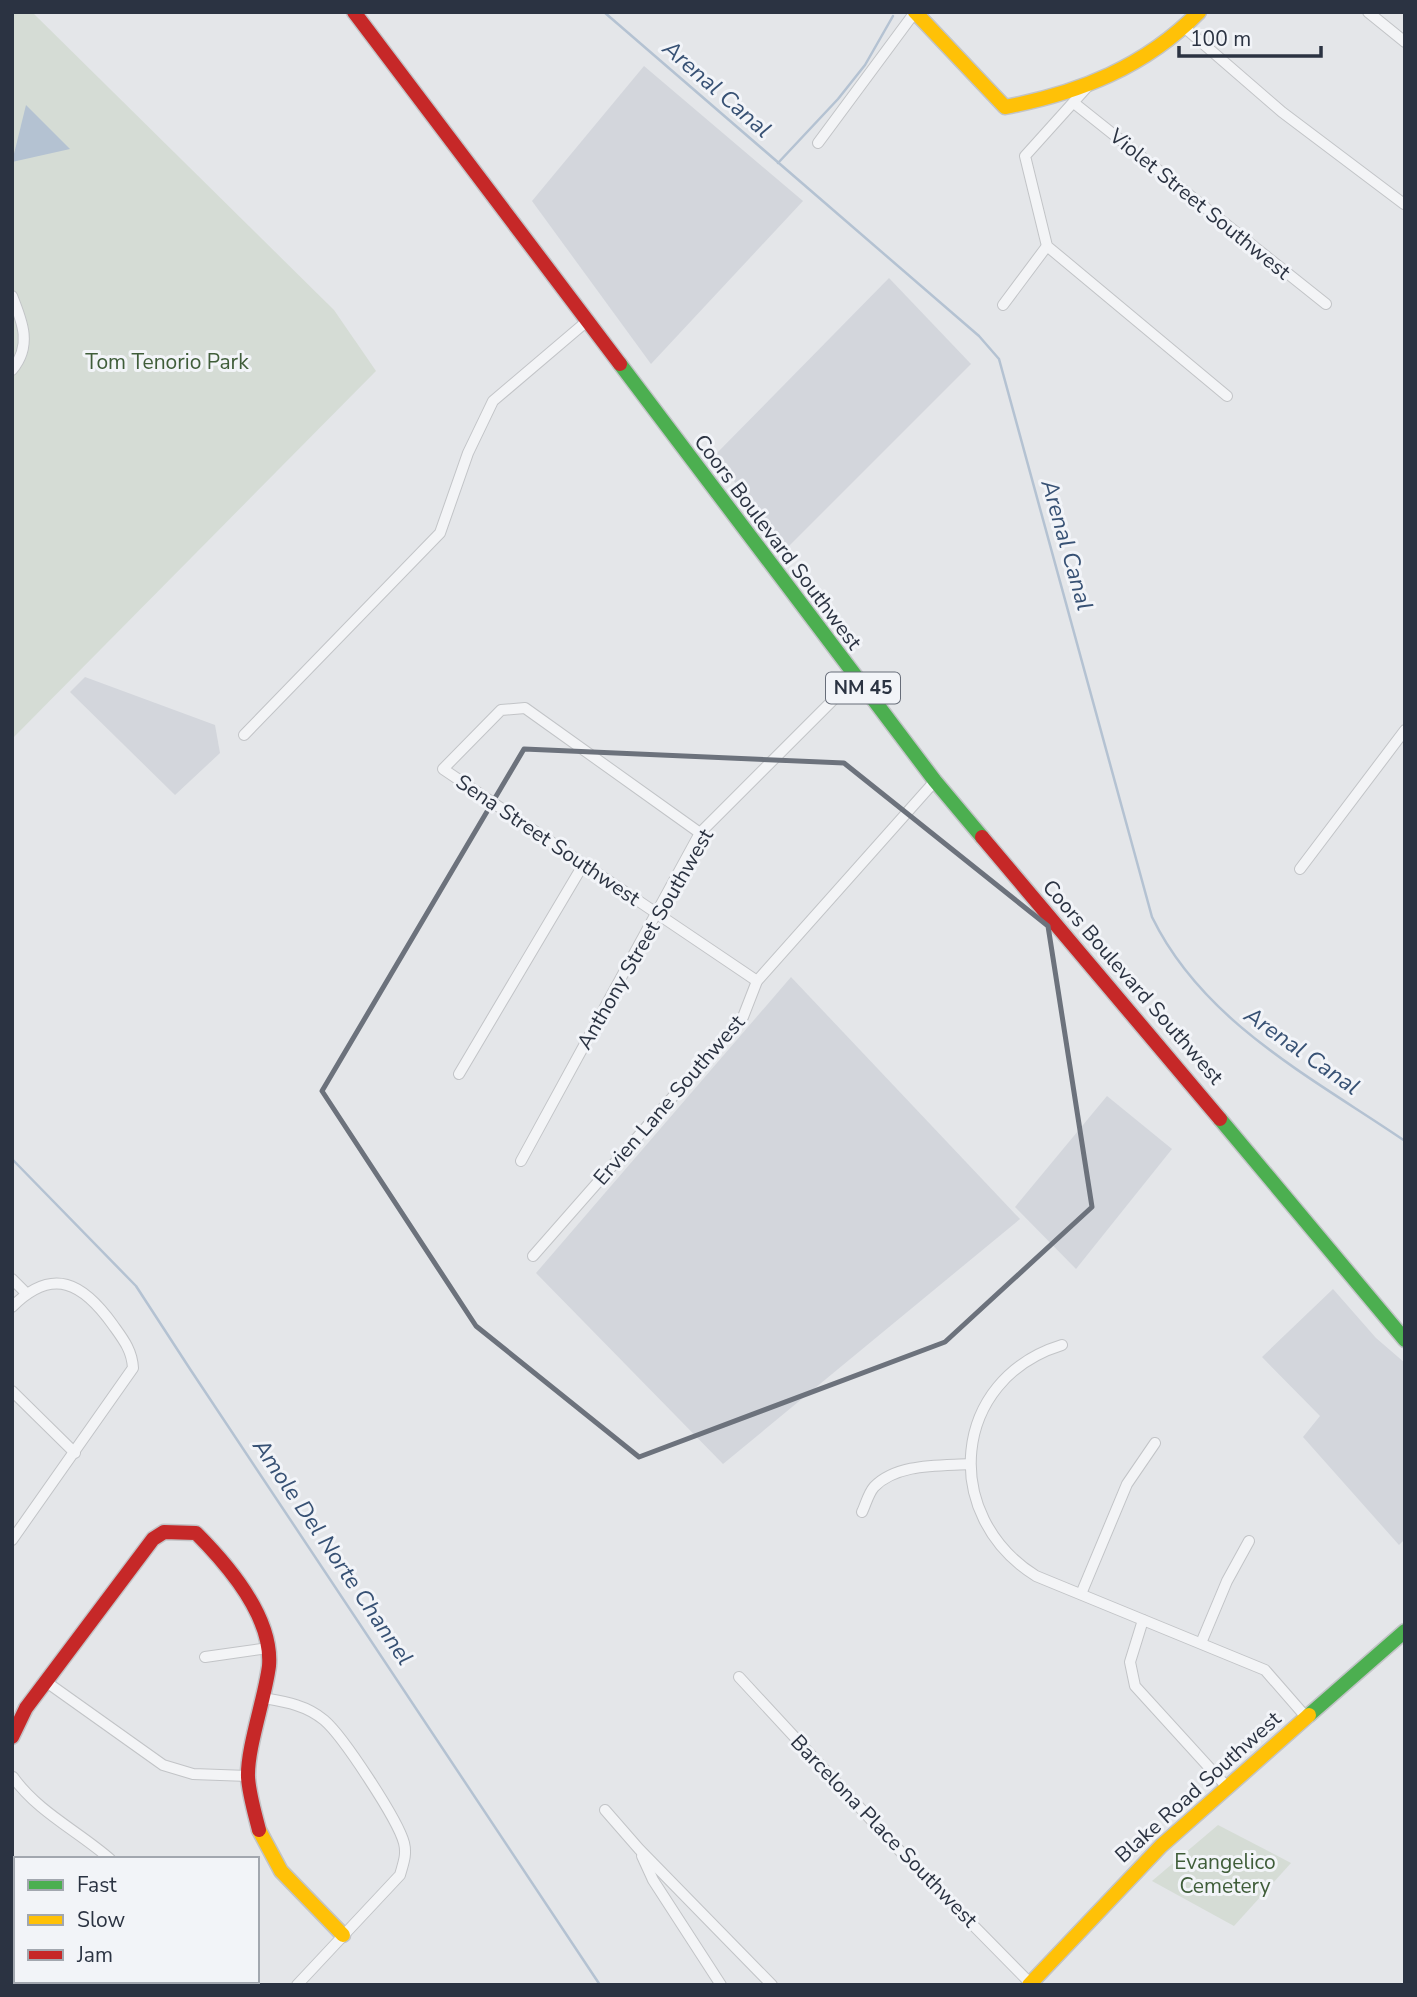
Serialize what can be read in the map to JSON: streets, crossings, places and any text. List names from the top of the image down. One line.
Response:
{"streets":{"main road":["Coors Boulevard Southwest","NM 45","Blake Road Southwest"],"street":["Violet Street Southwest","Sena Street Southwest","Anthony Street Southwest","Ervien Lane Southwest","Barcelona Place Southwest"]},"crossings":[["Coors Boulevard Southwest","Anthony Street Southwest"],["Coors Boulevard Southwest","Ervien Lane Southwest"],["Sena Street Southwest","Anthony Street Southwest"],["Sena Street Southwest","Ervien Lane Southwest"],["Blake Road Southwest","Barcelona Place Southwest"]],"water":["Arenal Canal","Amole Del Norte Channel"],"parks":["Tom Tenorio Park","Evangelico Cemetery"],"legend":["Fast","Slow","Jam"],"scale_bar":"100 m"}
